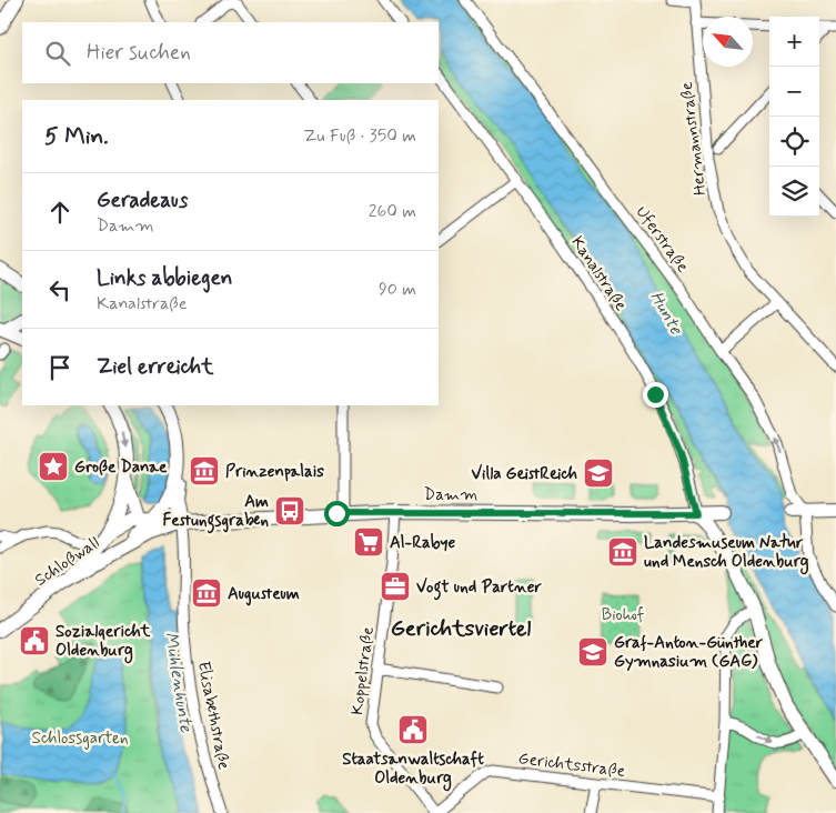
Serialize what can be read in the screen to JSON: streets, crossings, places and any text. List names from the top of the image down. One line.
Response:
{"streets":{"street":["Hermannstraße","Uferstraße","Kanalstraße","Damm","Schloßwall","Koppelstraße","Elisabethstraße","Gerichtsstraße"]},"crossings":[["Kanalstraße","Damm"],["Damm","Koppelstraße"],["Damm","Elisabethstraße"],["Koppelstraße","Gerichtsstraße"]],"districts":["Gerichtsviertel"],"water":["Hunte","Mühlenhunte"],"parks":["Biohof","Schlossgarten"],"places":{"place":["Große Danae"],"museum":["Prinzenpalais","Landesmuseum Natur und Mensch Oldenburg","Augusteum"],"school or university":["Villa GeistReich","Graf-Anton-Günther Gymnasium (GAG)"],"bus stop":["Am Festungsgraben"],"supermarket":["Al-Rabye"],"office":["Vogt und Partner"],"public building":["Sozialgericht Oldenburg","Staatsanwaltschaft Oldenburg"]},"north":"top left","page":{"map_buttons":["+","−"],"search":"Hier suchen","heading":["5 Min.","Zu Fuß · 350 m"],"list":[["Geradeaus","Damm","260 m"],["Links abbiegen","Kanalstraße","90 m"],"Ziel erreicht"]}}
